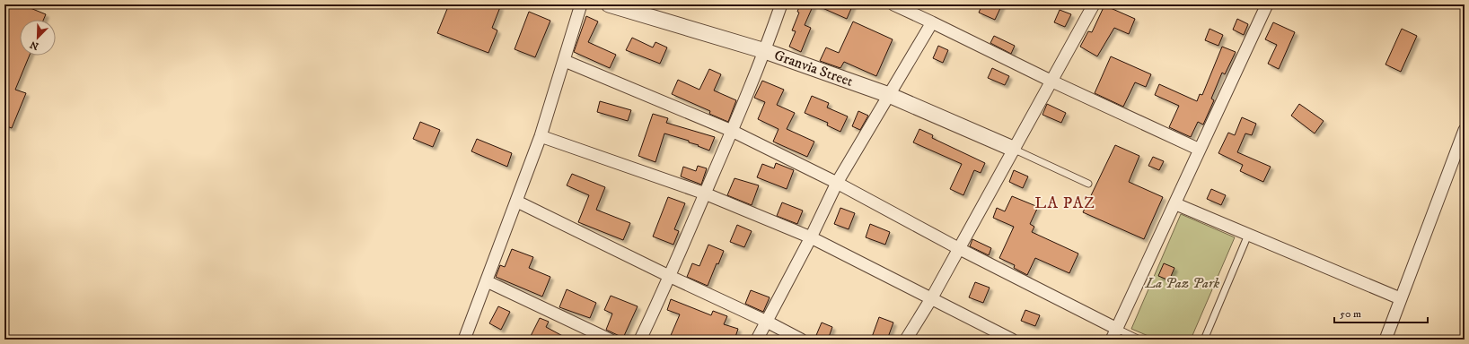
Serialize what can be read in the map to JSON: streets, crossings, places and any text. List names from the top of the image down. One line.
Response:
{"streets":{"street":["Granvia Street"]},"districts":["LA PAZ"],"parks":["La Paz Park"],"scale_bar":"50 m","north":"bottom left"}
